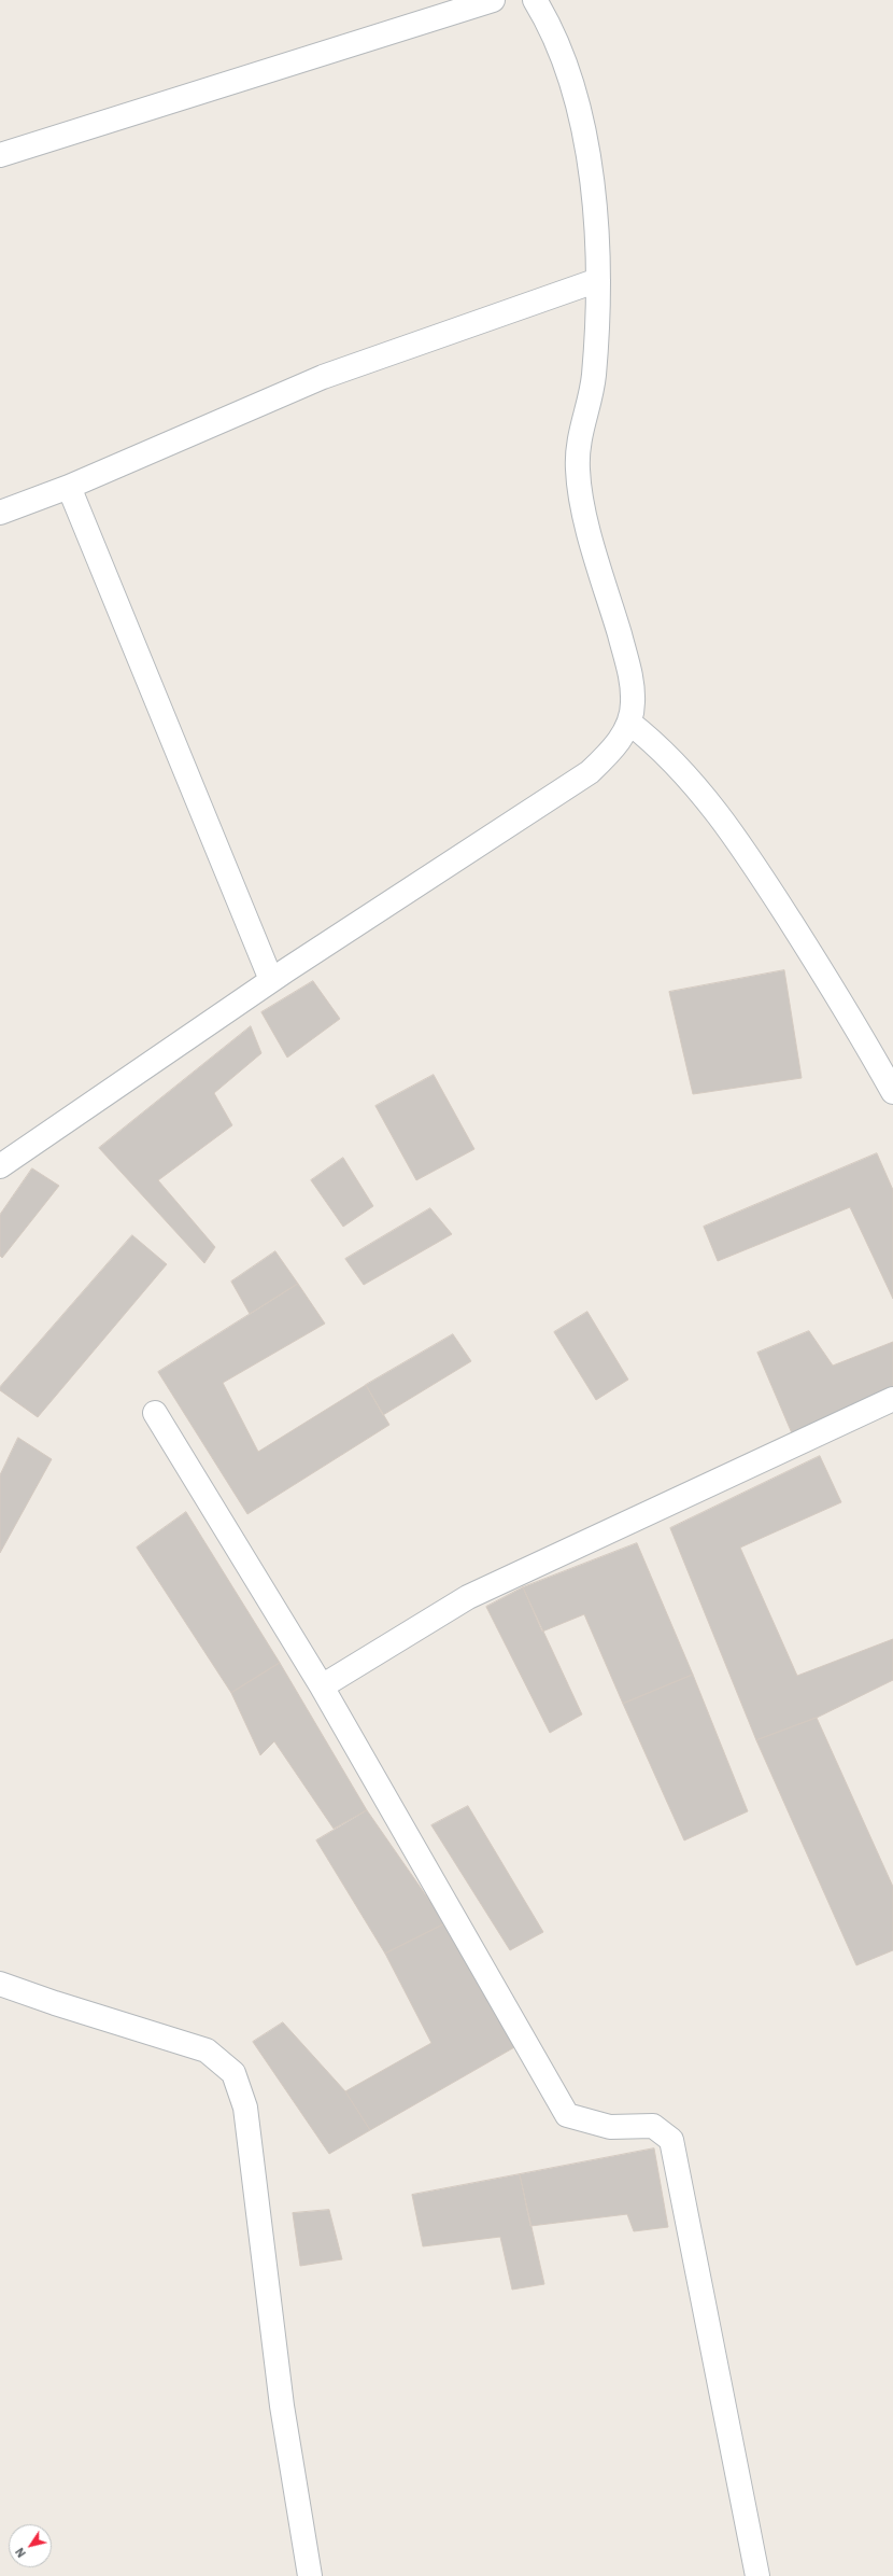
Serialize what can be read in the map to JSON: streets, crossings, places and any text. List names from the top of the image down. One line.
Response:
{"north":"bottom left"}
